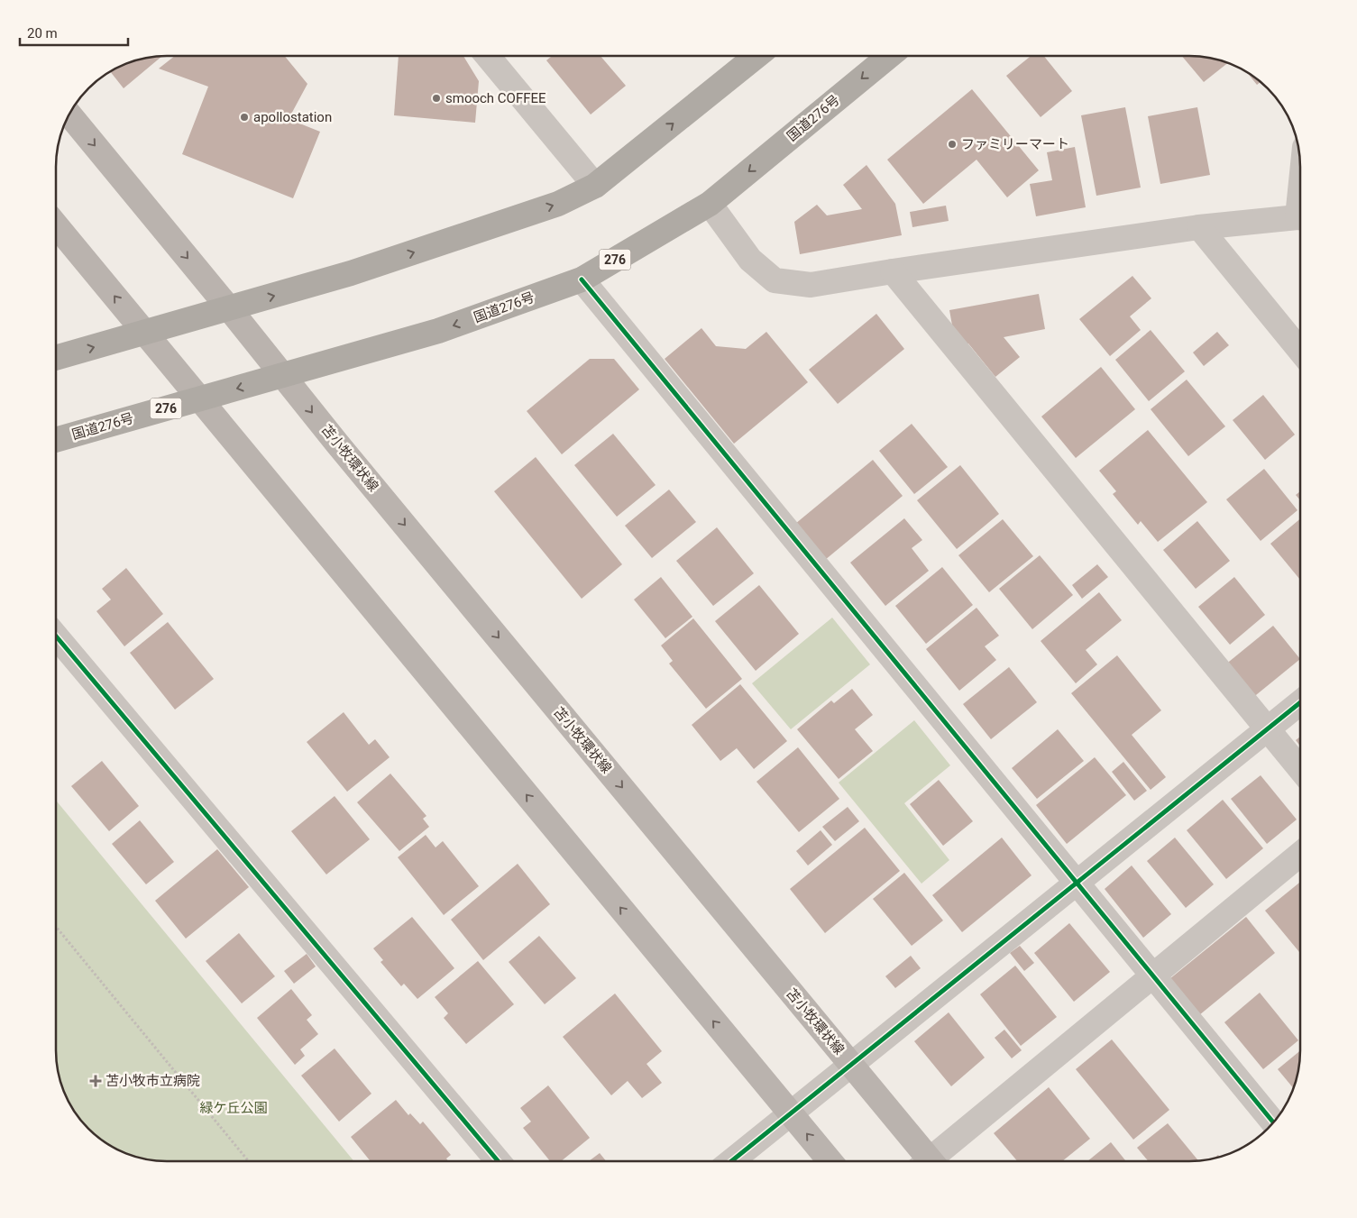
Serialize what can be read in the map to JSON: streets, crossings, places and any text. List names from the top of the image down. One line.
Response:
{"streets":{"highway":["国道276号","276"],"main road":["苫小牧環状線"]},"crossings":[["国道276号","苫小牧環状線"]],"parks":["緑ケ丘公園"],"places":{"other":["smooch COFFEE","apollostation","ファミリーマート"],"health":["苫小牧市立病院"]},"scale_bar":"20 m"}
